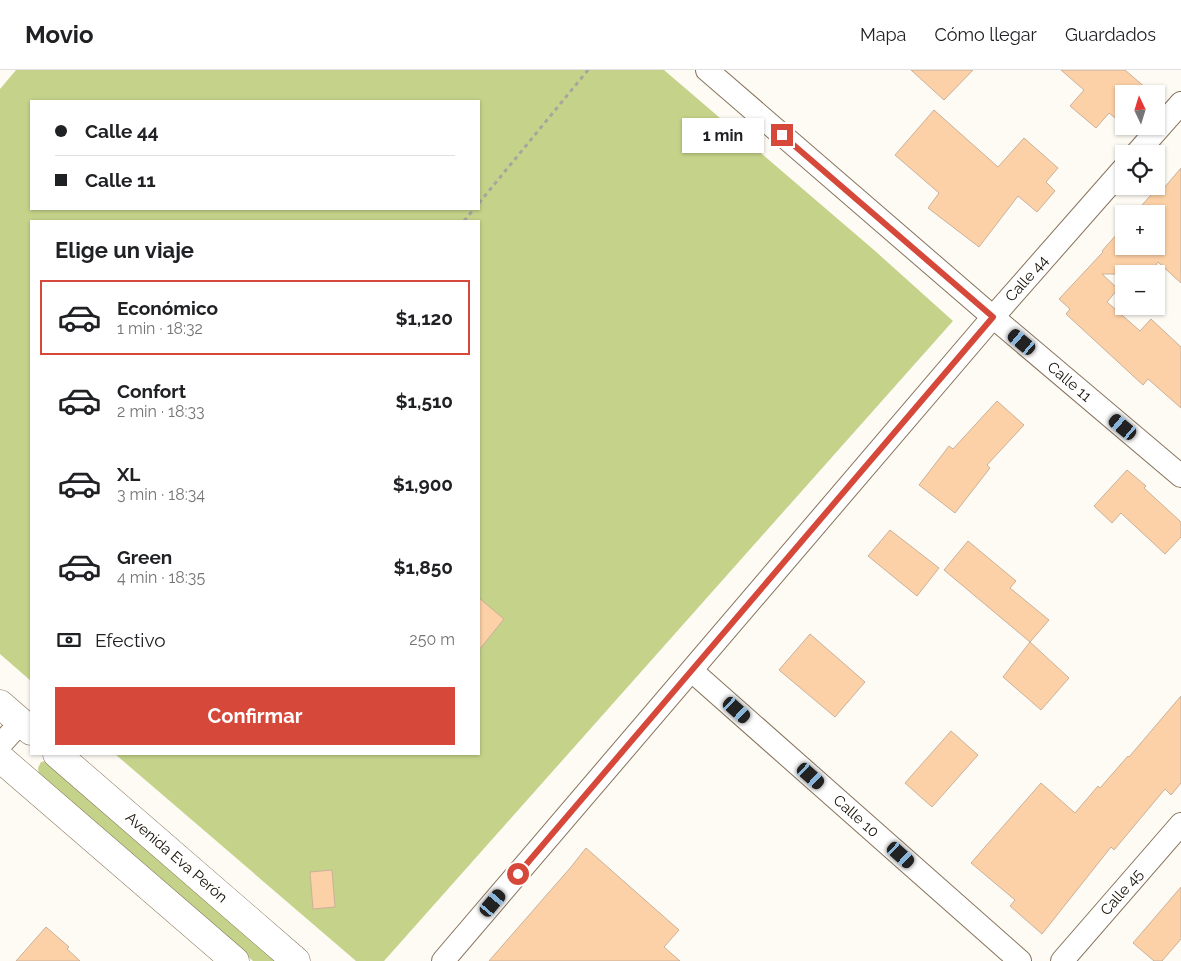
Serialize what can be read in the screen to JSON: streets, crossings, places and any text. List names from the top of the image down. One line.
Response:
{"streets":{"main road":["Avenida Eva Perón"],"street":["Calle 44","Calle 11","Calle 10","Calle 45"]},"crossings":[["Calle 44","Calle 11"],["Calle 44","Calle 10"]],"north":"top","page":{"header":"Movio","nav":["Mapa","Cómo llegar","Guardados"],"map_buttons":["+","−"],"banner":["Calle 44","Calle 11"],"bubble":"1 min","heading":"Elige un viaje","list":[{"name":"Económico","note":"1 min · 18:32","value":"$1,120"},{"name":"Confort","note":"2 min · 18:33","value":"$1,510"},{"name":"XL","note":"3 min · 18:34","value":"$1,900"},{"name":"Green","note":"4 min · 18:35","value":"$1,850"}],"pay":["Efectivo","250 m"],"buttons":"Confirmar"}}
